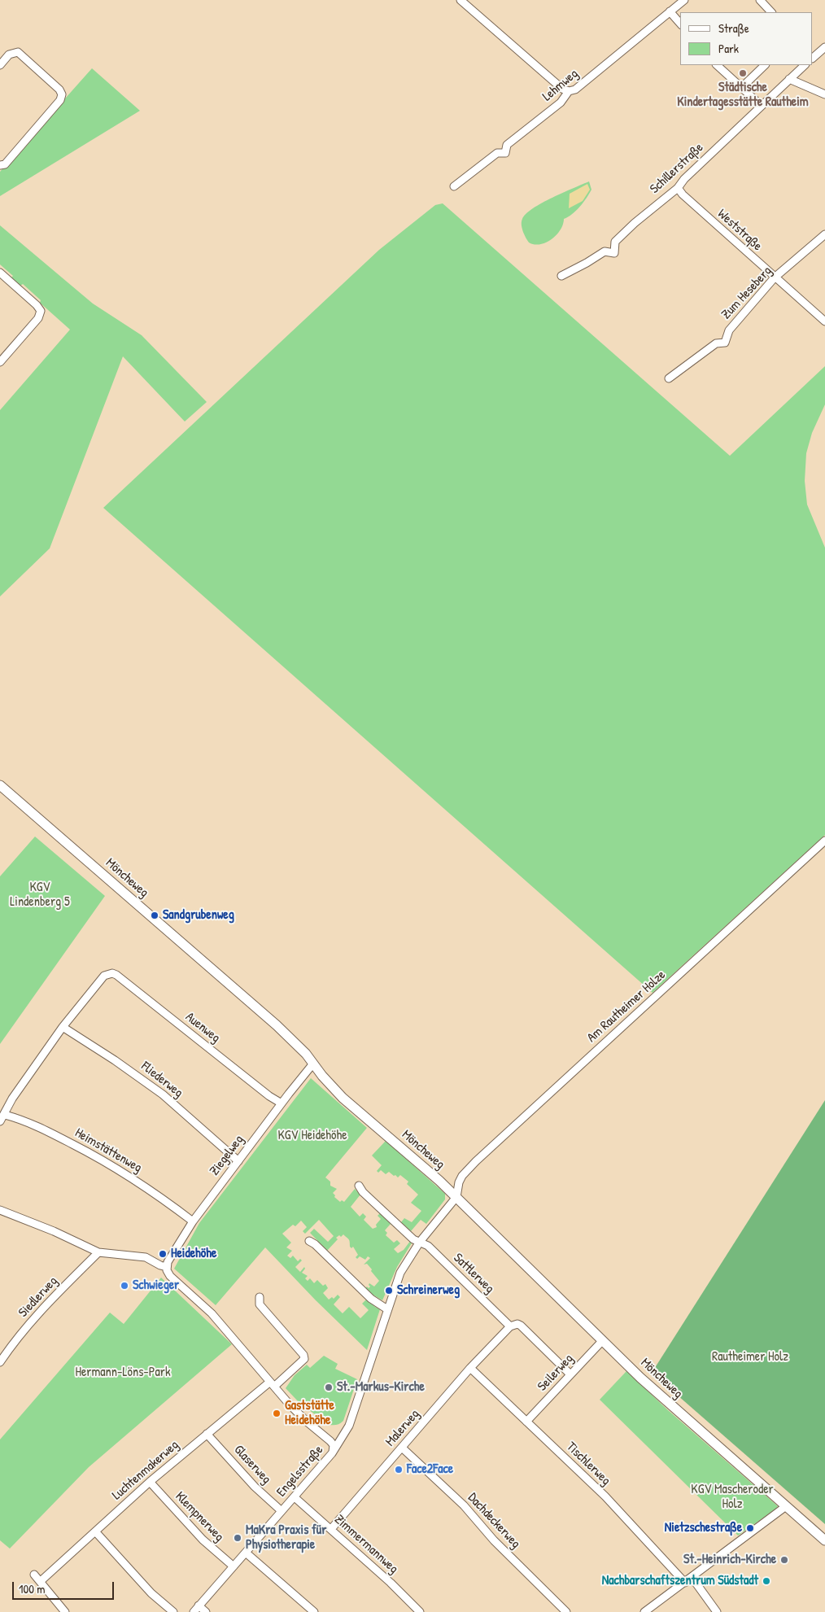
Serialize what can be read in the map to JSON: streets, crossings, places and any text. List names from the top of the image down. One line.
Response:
{"streets":{"main road":["Möncheweg"],"street":["Lehmweg","Schillerstraße","Weststraße","Zum Heseberg","Am Rautheimer Holze","Auenweg","Fliederweg","Heimstättenweg","Ziegelweg","Sattlerweg","Siedlerweg","Seilerweg","Malerweg","Tischlerweg","Glaserweg","Luchtenmakerweg","Engelsstraße","Klempnerweg","Dachdeckerweg","Zimmermannweg"]},"crossings":[["Schillerstraße","Weststraße"],["Weststraße","Zum Heseberg"],["Möncheweg","Am Rautheimer Holze"],["Möncheweg","Ziegelweg"],["Möncheweg","Seilerweg"],["Möncheweg","Engelsstraße"],["Am Rautheimer Holze","Engelsstraße"],["Auenweg","Fliederweg"],["Auenweg","Ziegelweg"],["Fliederweg","Ziegelweg"],["Heimstättenweg","Ziegelweg"],["Sattlerweg","Seilerweg"],["Sattlerweg","Malerweg"],["Sattlerweg","Engelsstraße"],["Seilerweg","Tischlerweg"],["Malerweg","Tischlerweg"],["Malerweg","Dachdeckerweg"],["Malerweg","Zimmermannweg"],["Glaserweg","Luchtenmakerweg"],["Glaserweg","Engelsstraße"],["Luchtenmakerweg","Klempnerweg"],["Engelsstraße","Klempnerweg"],["Engelsstraße","Zimmermannweg"]],"parks":["KGV Lindenberg 5","KGV Heidehöhe","Rautheimer Holz","Hermann-Löns-Park","KGV Mascheroder Holz"],"places":["Städtische Kindertagesstätte Rautheim","Sandgrubenweg","Heidehöhe","Schwieger","Schreinerweg","St.-Markus-Kirche","Gaststätte Heidehöhe","Face2Face","Nietzschestraße","MaKra Praxis für Physiotherapie","St.-Heinrich-Kirche","Nachbarschaftszentrum Südstadt"],"legend":["Straße","Park"],"scale_bar":"100 m"}
